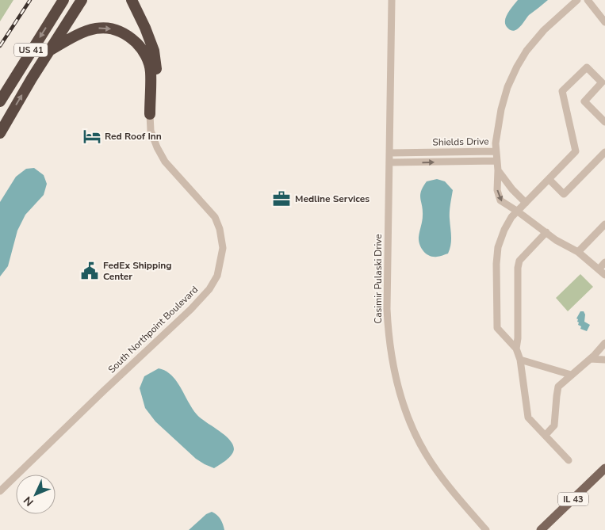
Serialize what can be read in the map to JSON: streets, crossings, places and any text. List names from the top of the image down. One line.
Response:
{"streets":{"highway":["US 41"],"main road":["IL 43"],"street":["Shields Drive","Casimir Pulaski Drive","South Northpoint Boulevard"]},"crossings":[["Shields Drive","Casimir Pulaski Drive"]],"places":{"hotel":["Red Roof Inn"],"office":["Medline Services"],"public building":["FedEx Shipping Center"]},"north":"bottom left"}
